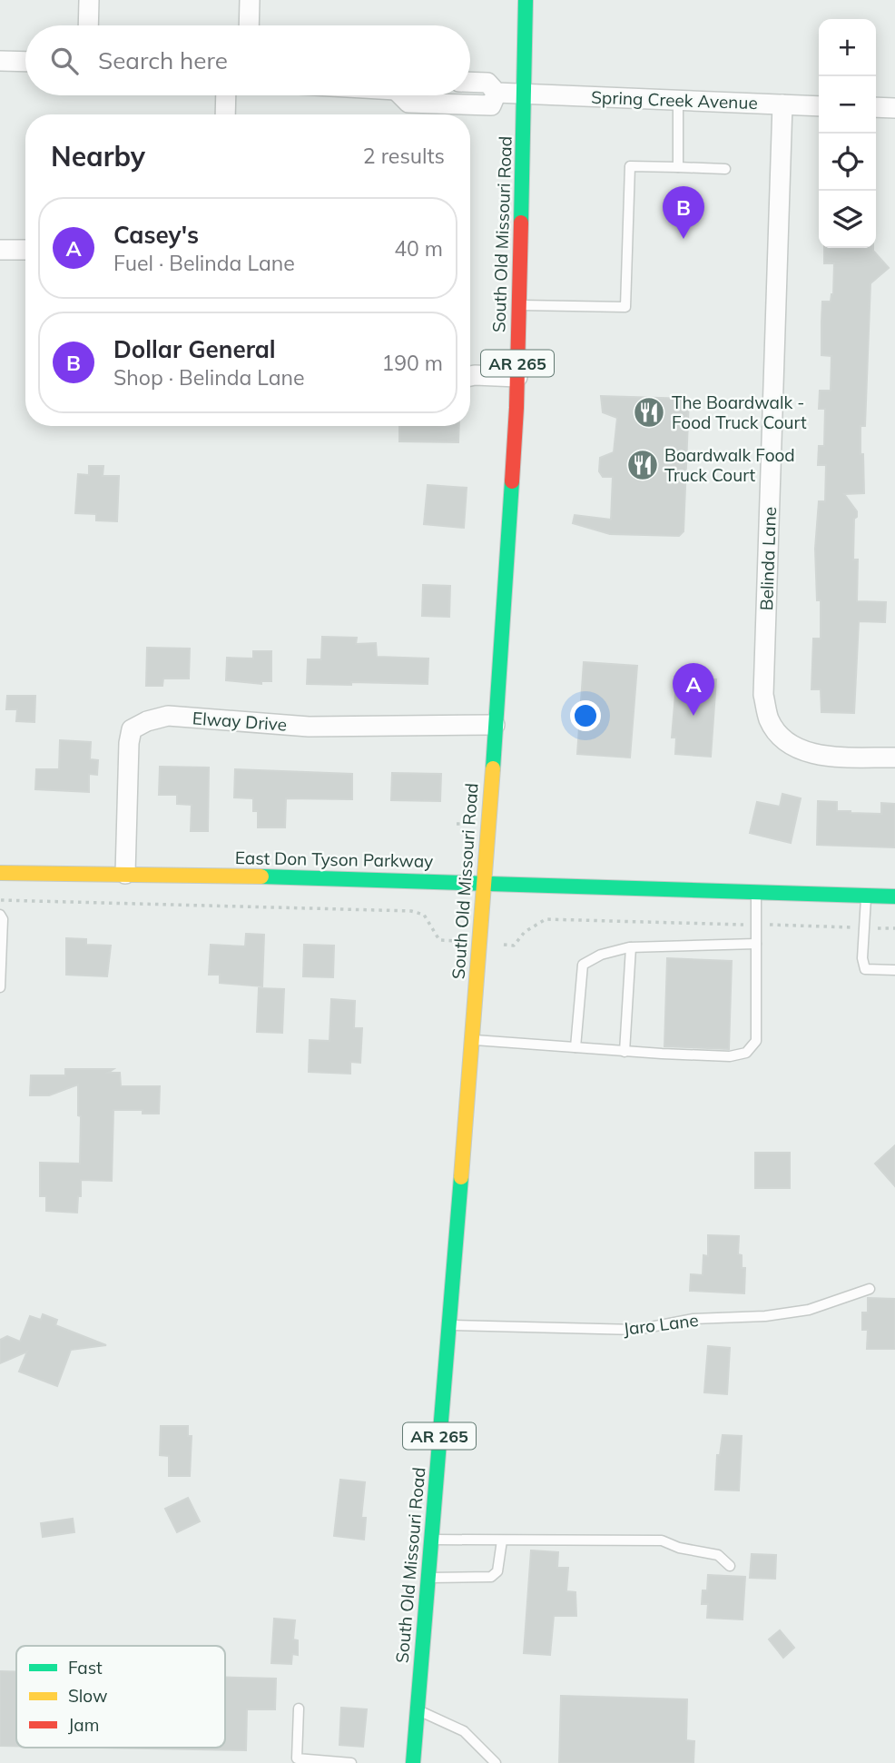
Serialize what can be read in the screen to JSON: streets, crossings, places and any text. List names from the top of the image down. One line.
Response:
{"streets":{"main road":["South Old Missouri Road","AR 265","East Don Tyson Parkway"],"street":["Spring Creek Avenue","Belinda Lane","Elway Drive"],"lane":["Jaro Lane"]},"crossings":[["Spring Creek Avenue","South Old Missouri Road"],["Spring Creek Avenue","Belinda Lane"],["South Old Missouri Road","Elway Drive"],["South Old Missouri Road","East Don Tyson Parkway"],["South Old Missouri Road","Jaro Lane"],["Elway Drive","East Don Tyson Parkway"]],"places":{"restaurant":["The Boardwalk - Food Truck Court","Boardwalk Food Truck Court"]},"legend":["Fast","Slow","Jam"],"page":{"map_buttons":["+","−"],"search":"Search here","heading":["Nearby","2 results"],"pins":["B","A"],"list":[{"mark":"A","name":"Casey's","note":"Fuel · Belinda Lane","value":"40 m"},{"mark":"B","name":"Dollar General","note":"Shop · Belinda Lane","value":"190 m"}]}}
